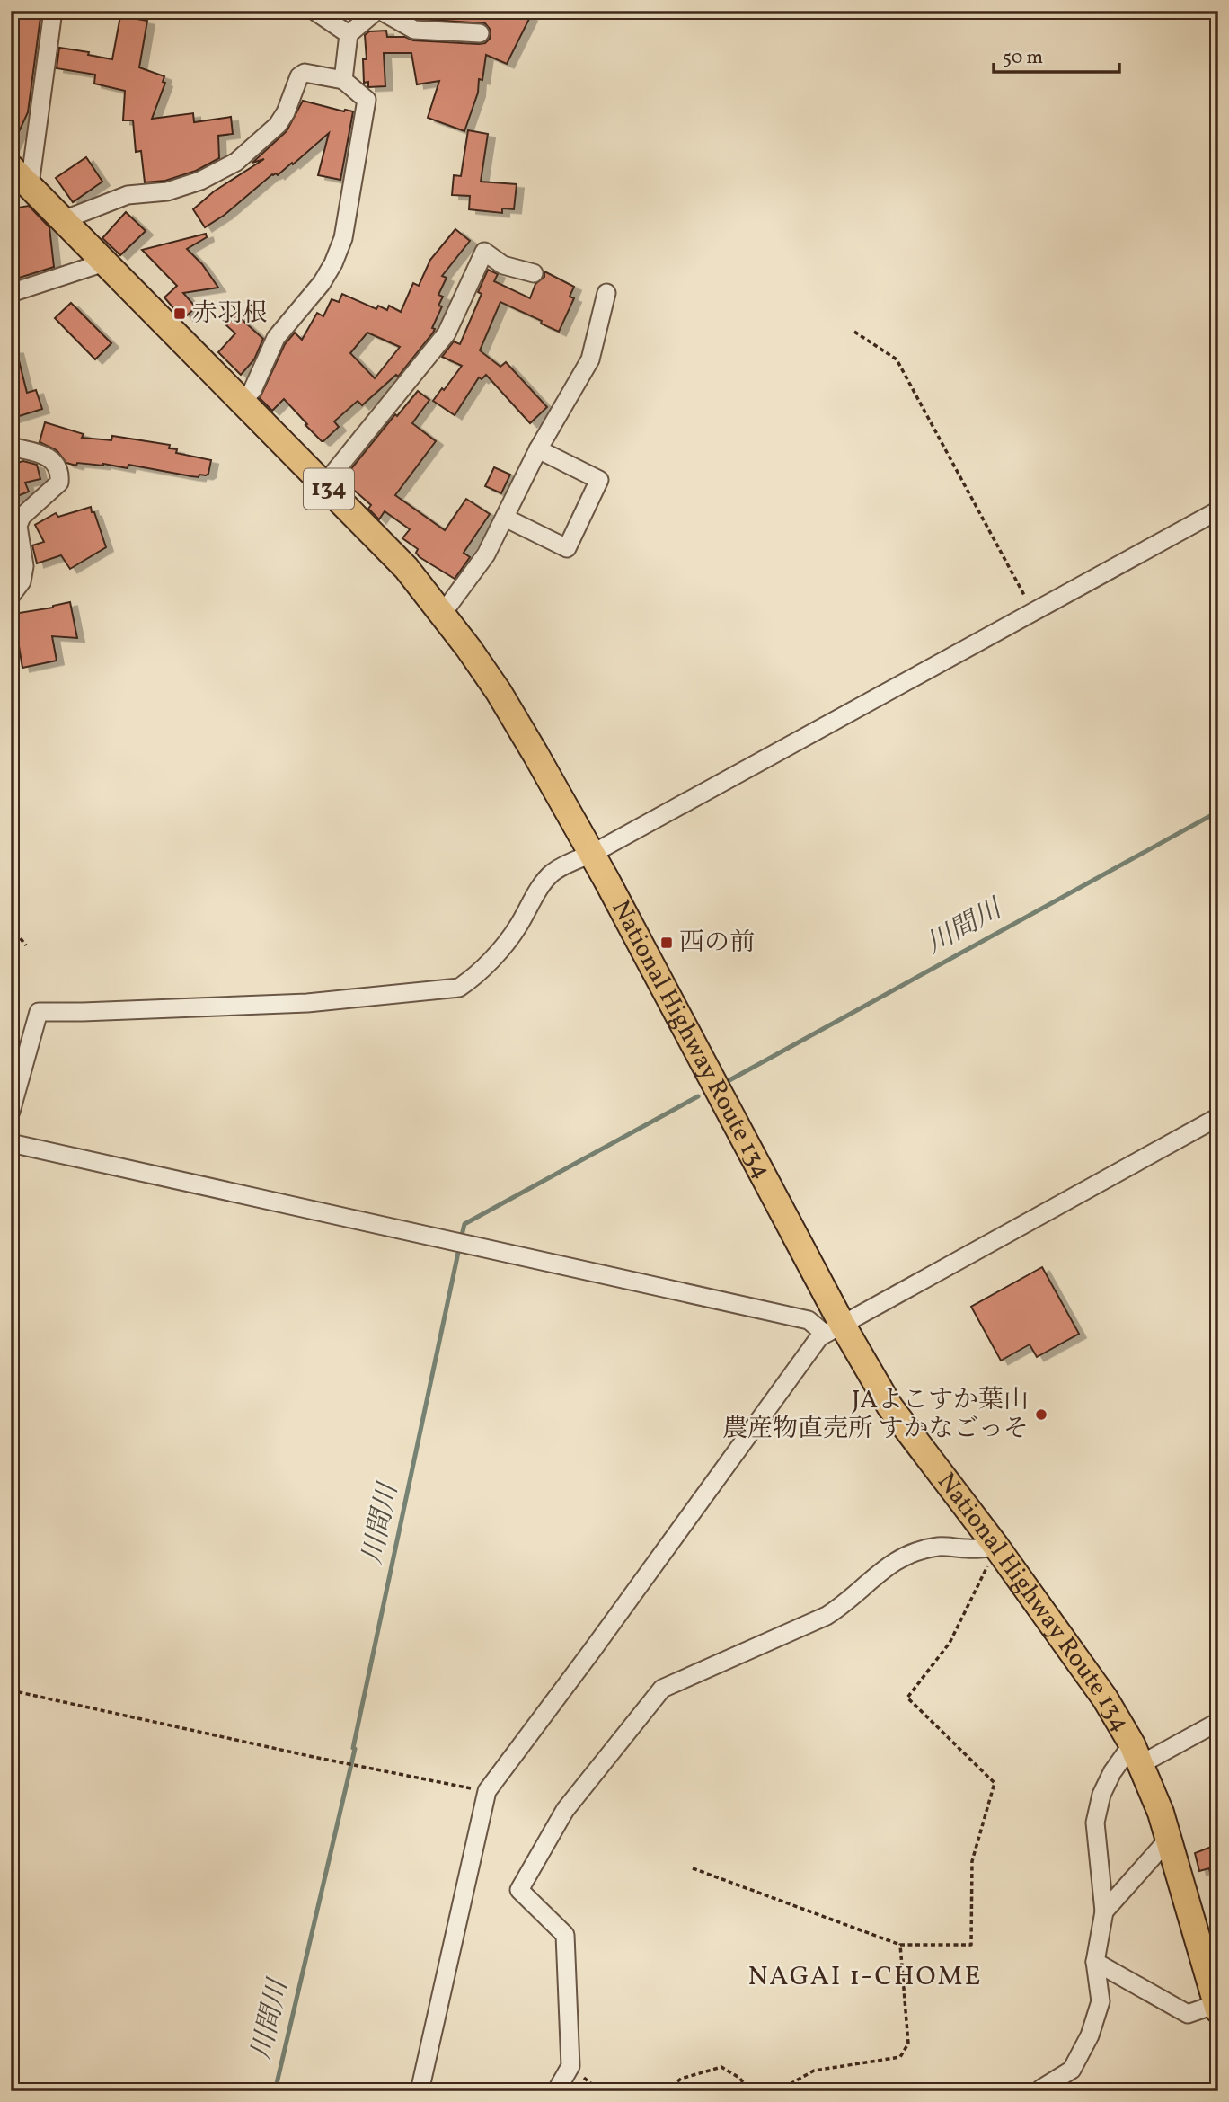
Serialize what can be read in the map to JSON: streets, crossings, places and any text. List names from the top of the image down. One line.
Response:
{"streets":{"highway":["134","National Highway Route 134"]},"districts":["NAGAI 1-CHOME"],"water":["川間川"],"places":{"transit":["赤羽根","西の前"],"other":["JAよこすか葉山 農産物直売所 すかなごっそ"]},"scale_bar":"50 m"}
